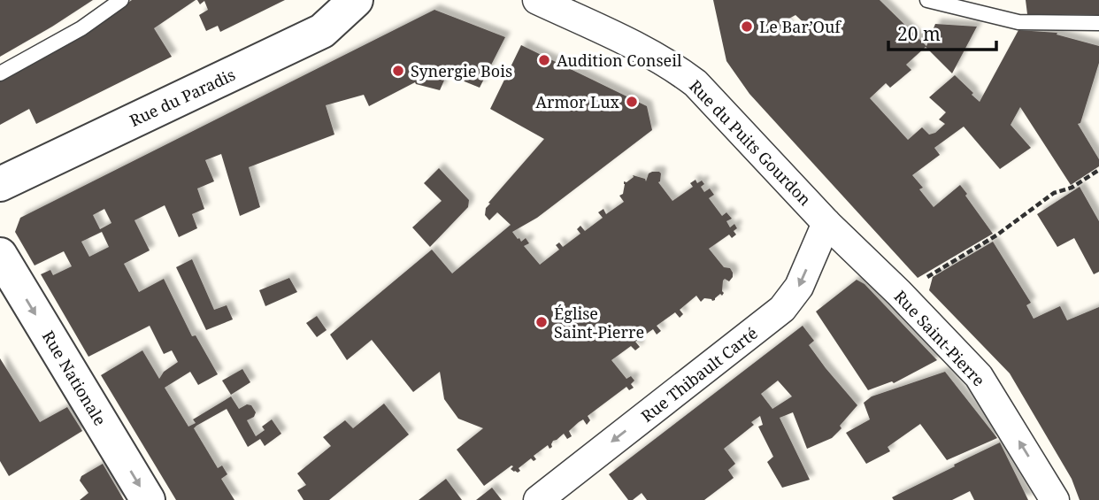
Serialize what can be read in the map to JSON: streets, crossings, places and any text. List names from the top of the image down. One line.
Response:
{"streets":{"street":["Rue du Paradis","Rue du Puits Gourdon","Rue Saint-Pierre","Rue Thibault Carté","Rue Nationale"]},"crossings":[["Rue du Puits Gourdon","Rue Saint-Pierre"],["Rue du Puits Gourdon","Rue Thibault Carté"],["Rue Saint-Pierre","Rue Thibault Carté"]],"one_way":["Rue Saint-Pierre","Rue Thibault Carté","Rue Nationale"],"places":["Le Bar’Ouf","Audition Conseil","Synergie Bois","Armor Lux","Église Saint-Pierre"],"scale_bar":"20 m"}
